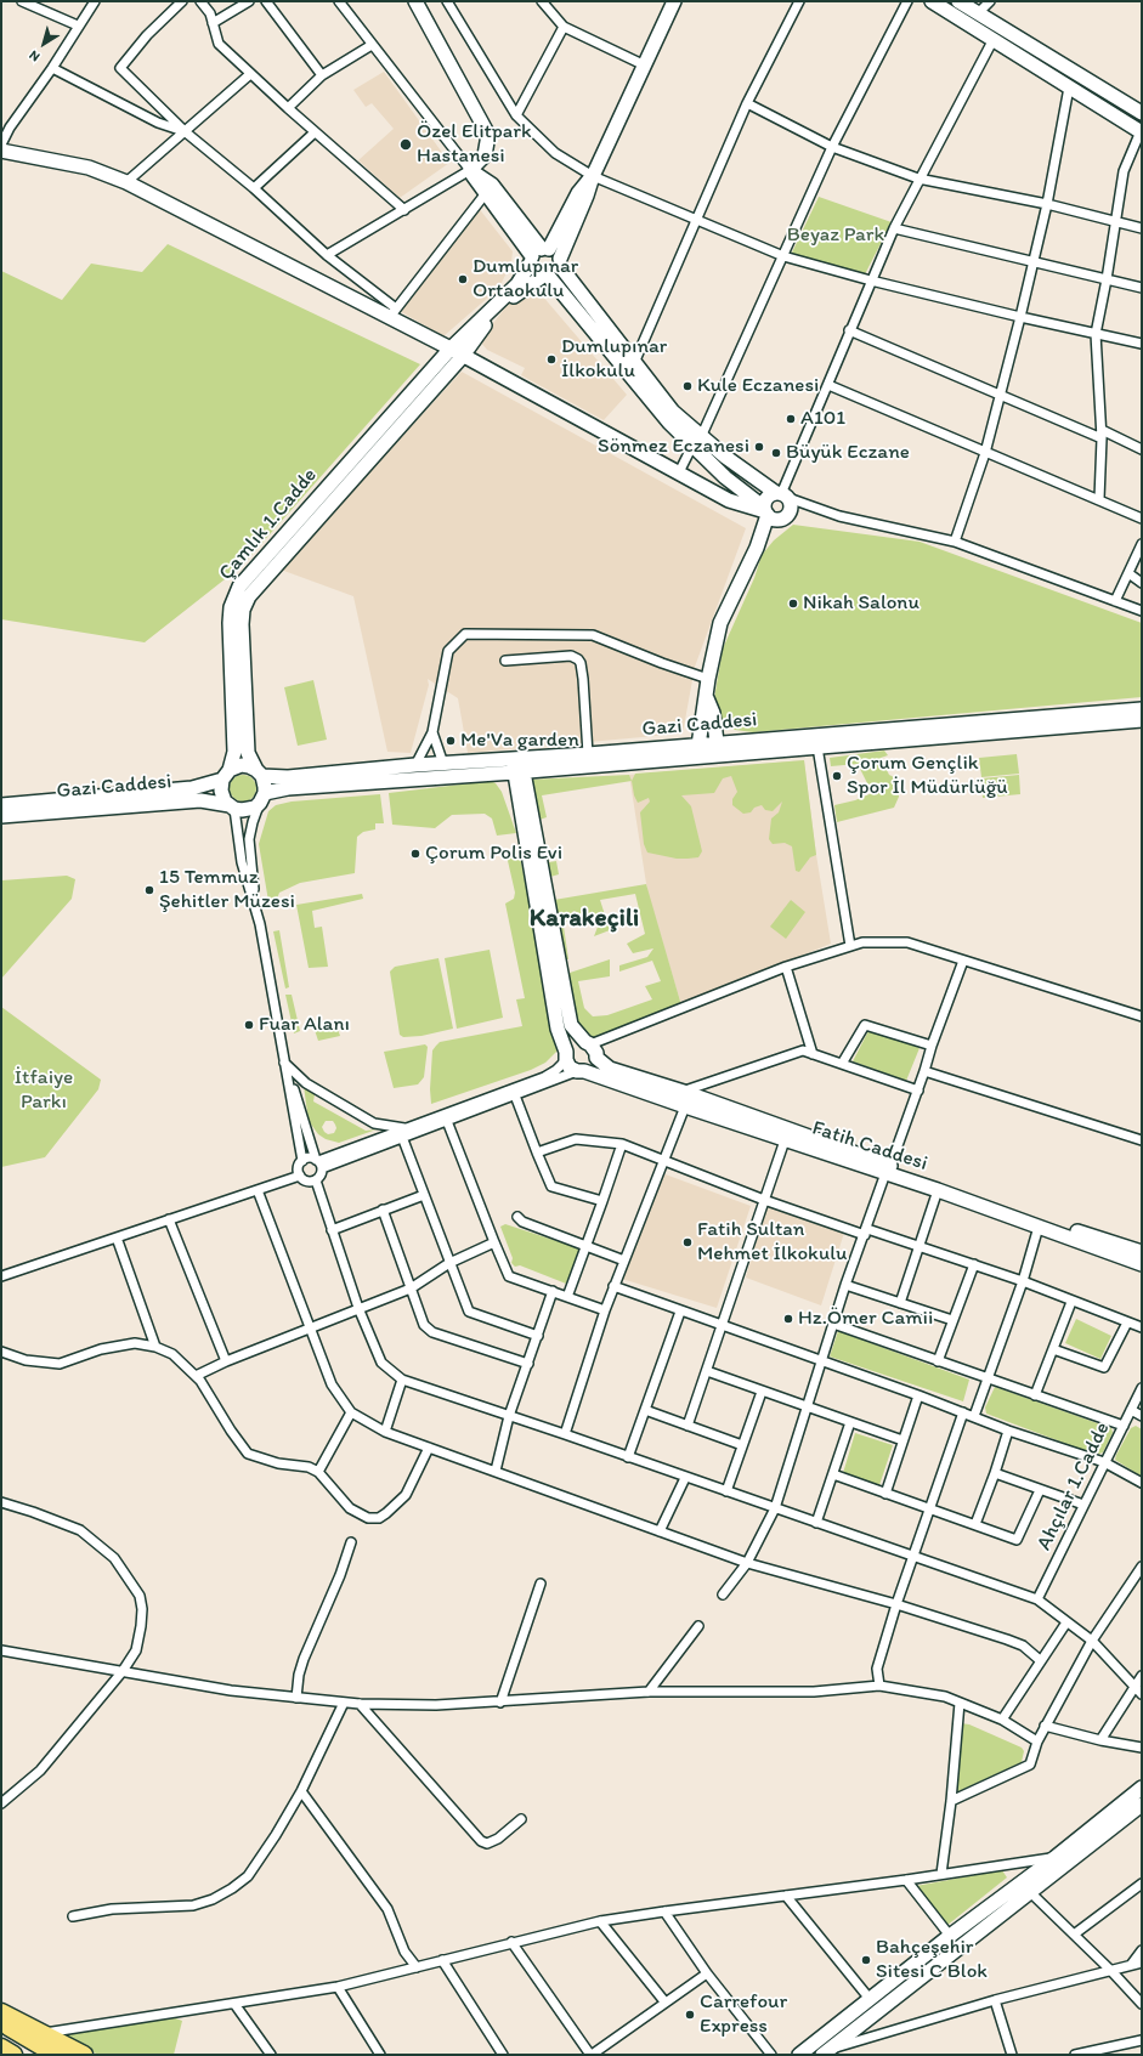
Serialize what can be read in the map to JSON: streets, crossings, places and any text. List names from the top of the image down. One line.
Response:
{"streets":{"street":["Çamlık 1.Cadde","Gazi Caddesi","Fatih Caddesi","Ahçılar 1.Cadde"]},"crossings":[["Çamlık 1.Cadde","Gazi Caddesi"],["Gazi Caddesi","Fatih Caddesi"]],"districts":["Karakeçili"],"parks":["Beyaz Park","İtfaiye Parkı"],"places":["Özel Elitpark Hastanesi","Dumlupınar Ortaokulu","Dumlupınar İlkokulu","Kule Eczanesi","A101","Sönmez Eczanesi","Büyük Eczane","Nikah Salonu","Me'Va garden","Çorum Gençlik Spor İl Müdürlüğü","Çorum Polis Evi","15 Temmuz Şehitler Müzesi","Fuar Alanı","Fatih Sultan Mehmet İlkokulu","Hz.Ömer Camii","Bahçeşehir Sitesi C Blok","Carrefour Express"],"north":"bottom left"}
